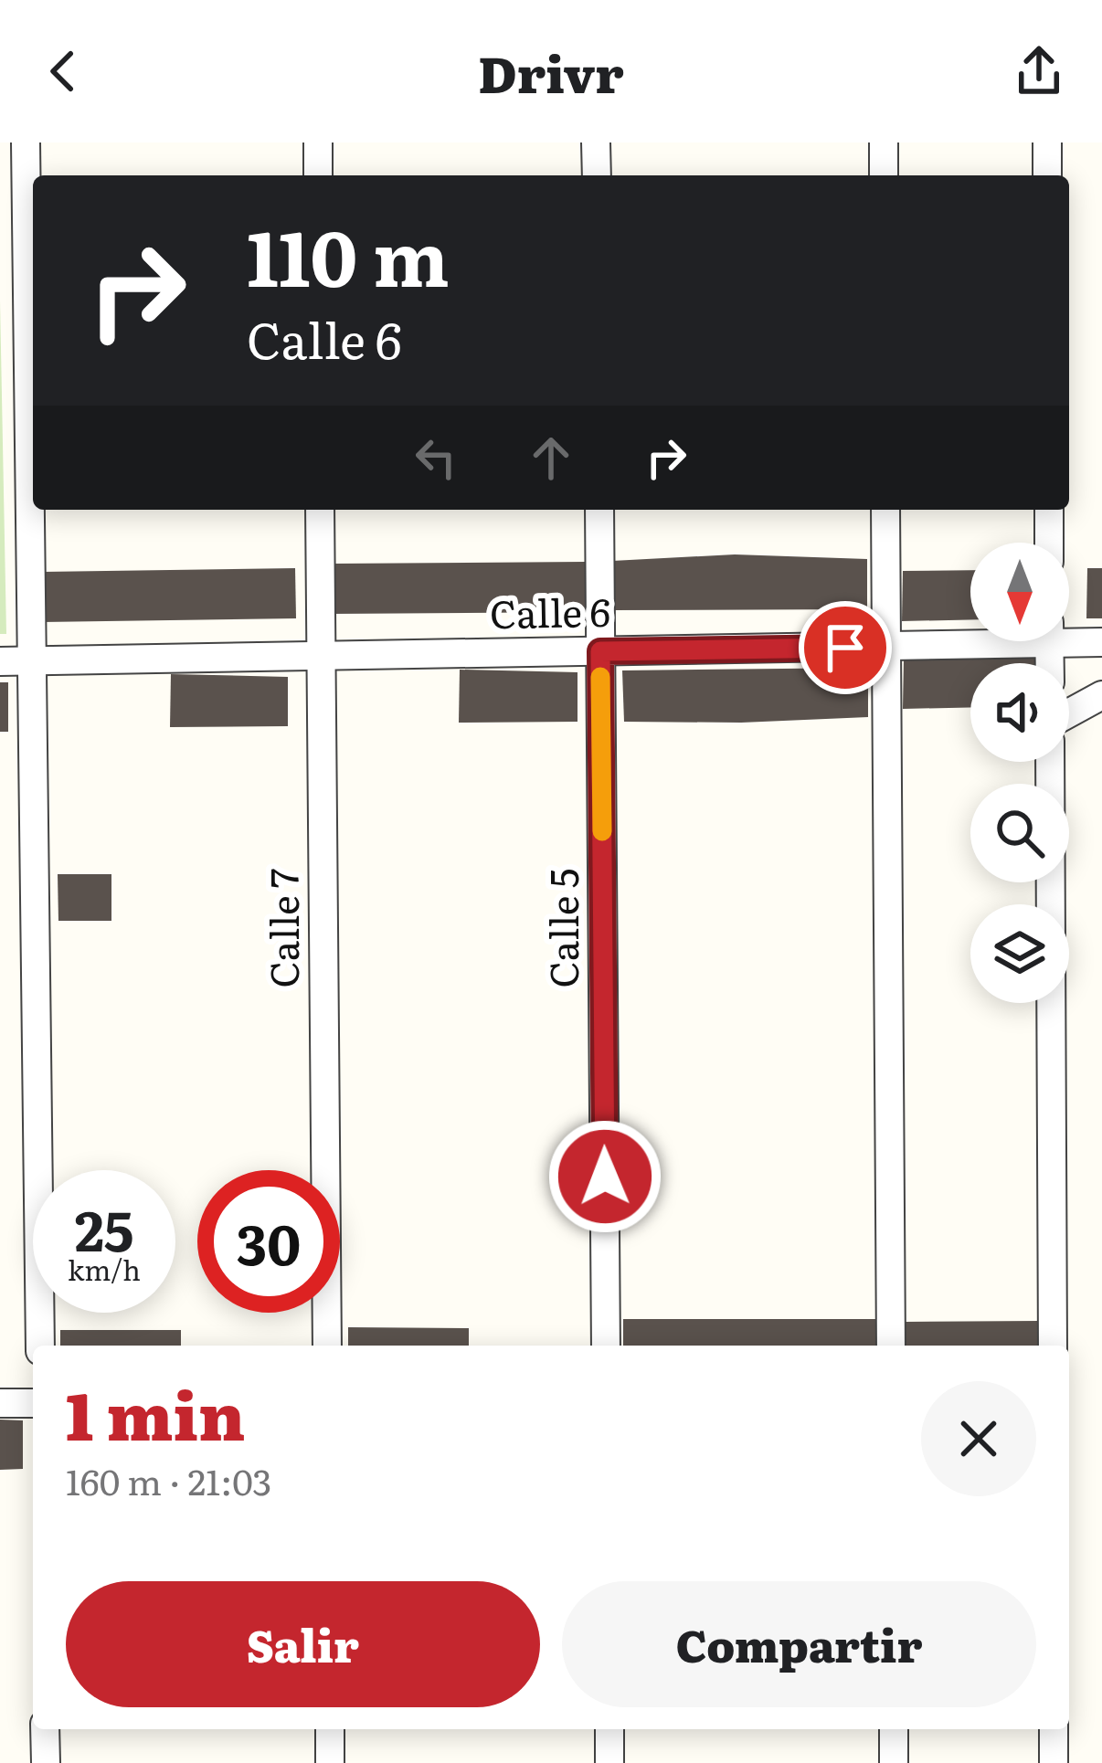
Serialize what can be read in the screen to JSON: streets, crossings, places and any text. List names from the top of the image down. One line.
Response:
{"streets":{"street":["Calle 6","Calle 7","Calle 5"]},"crossings":[["Calle 6","Calle 7"],["Calle 6","Calle 5"]],"north":"bottom","page":{"header":"Drivr","turn":["110 m","Calle 6"],"speed":"25 km/h","limit":"30","heading":["1 min","160 m · 21:03"],"buttons":["Salir","Compartir"]}}
